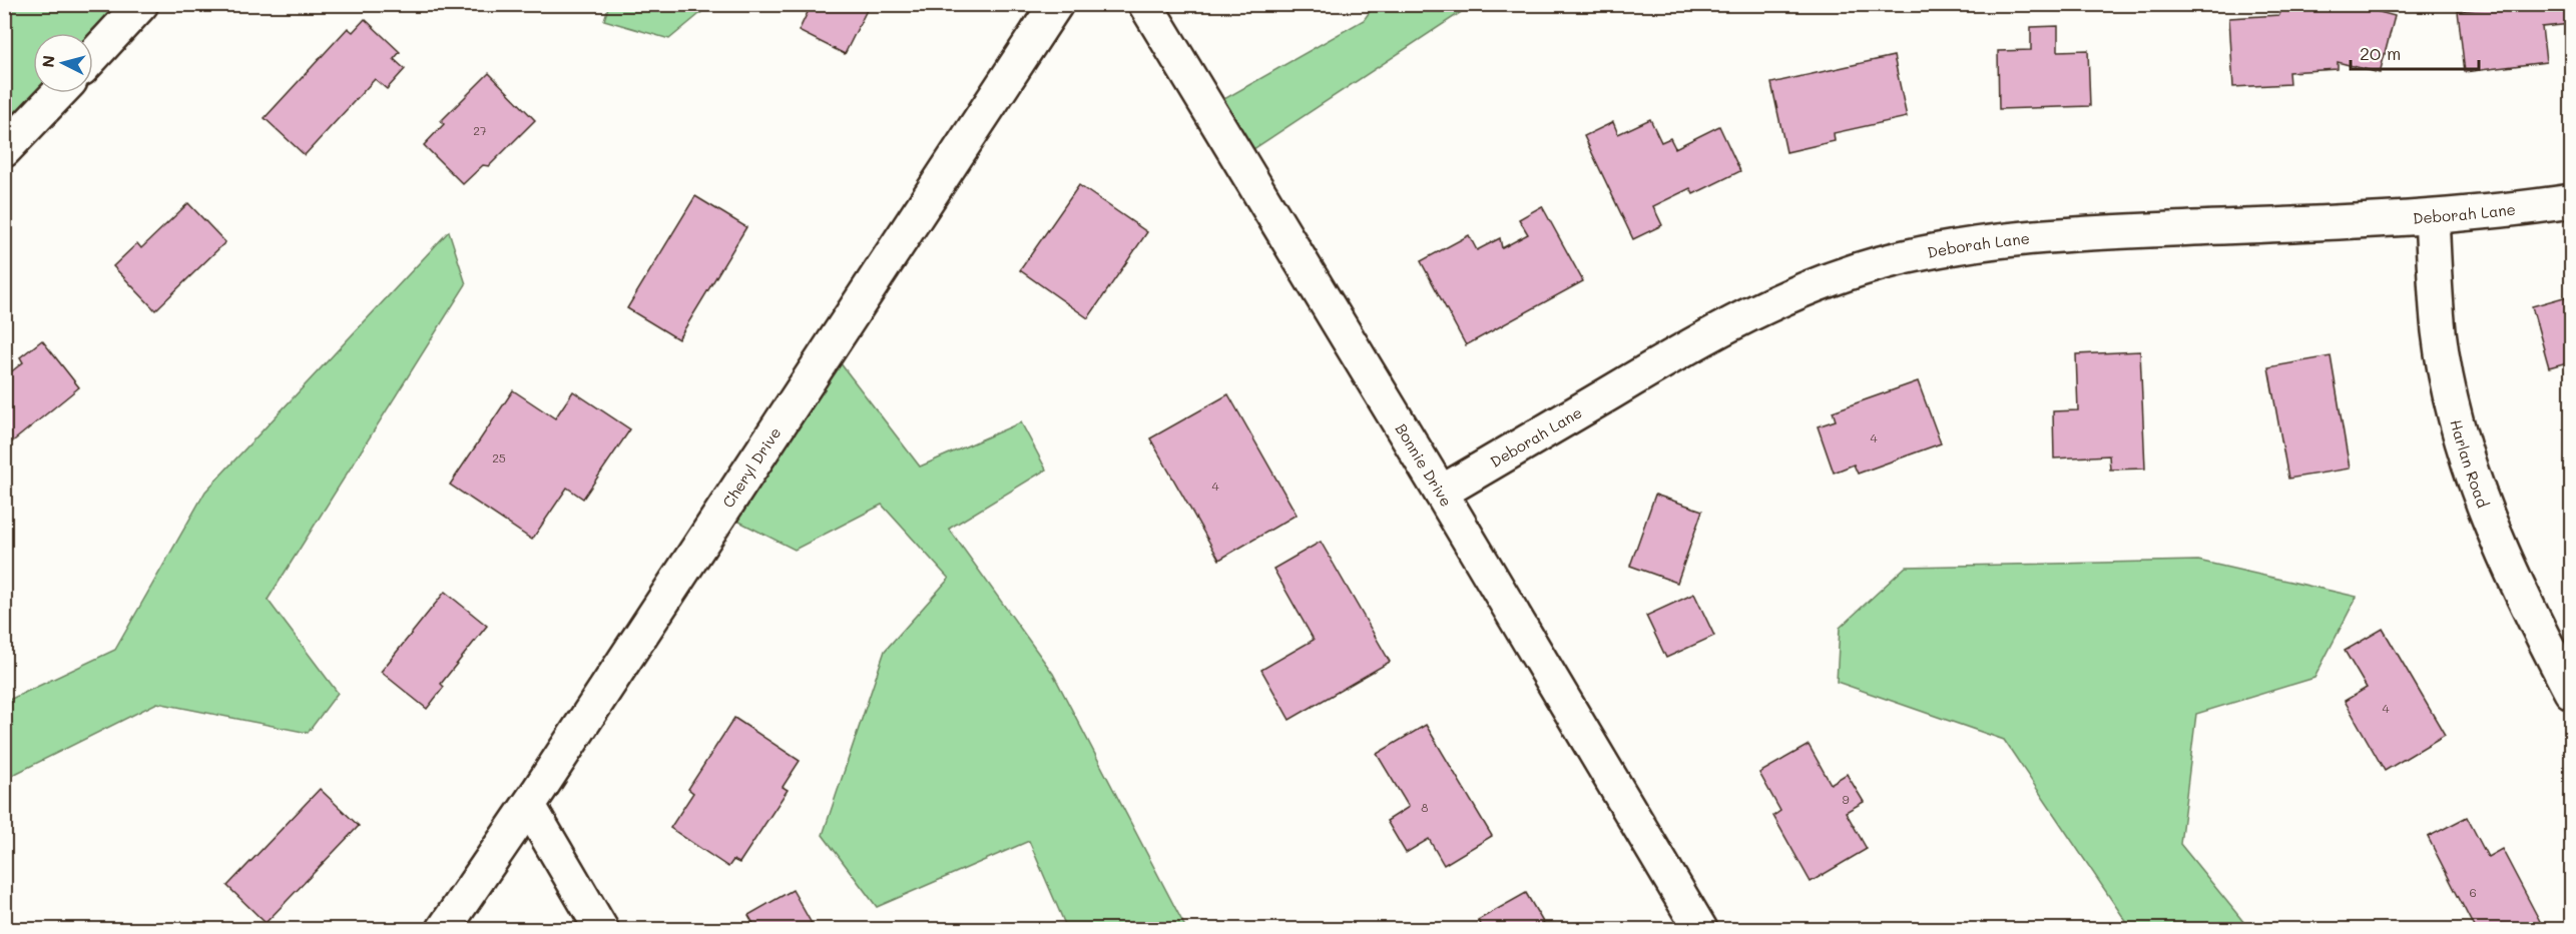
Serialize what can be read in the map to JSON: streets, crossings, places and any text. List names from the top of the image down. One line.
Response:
{"streets":{"street":["Deborah Lane","Harlan Road","Bonnie Drive","Cheryl Drive"]},"crossings":[["Deborah Lane","Harlan Road"],["Deborah Lane","Bonnie Drive"]],"house_numbers":["27","4","25","4","4","9","8","6"],"scale_bar":"20 m","north":"left"}
